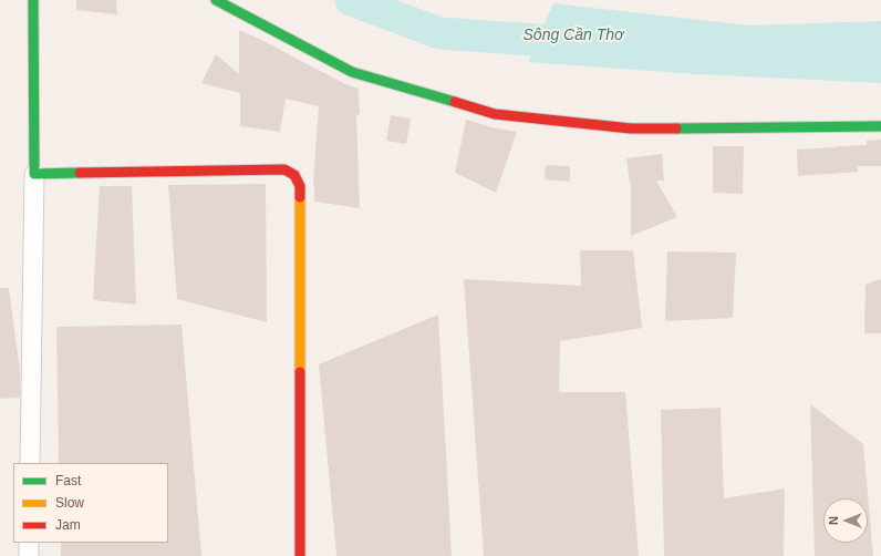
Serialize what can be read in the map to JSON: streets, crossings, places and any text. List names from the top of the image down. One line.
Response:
{"water":["Sông Cần Thơ"],"legend":["Fast","Slow","Jam"],"north":"left"}
